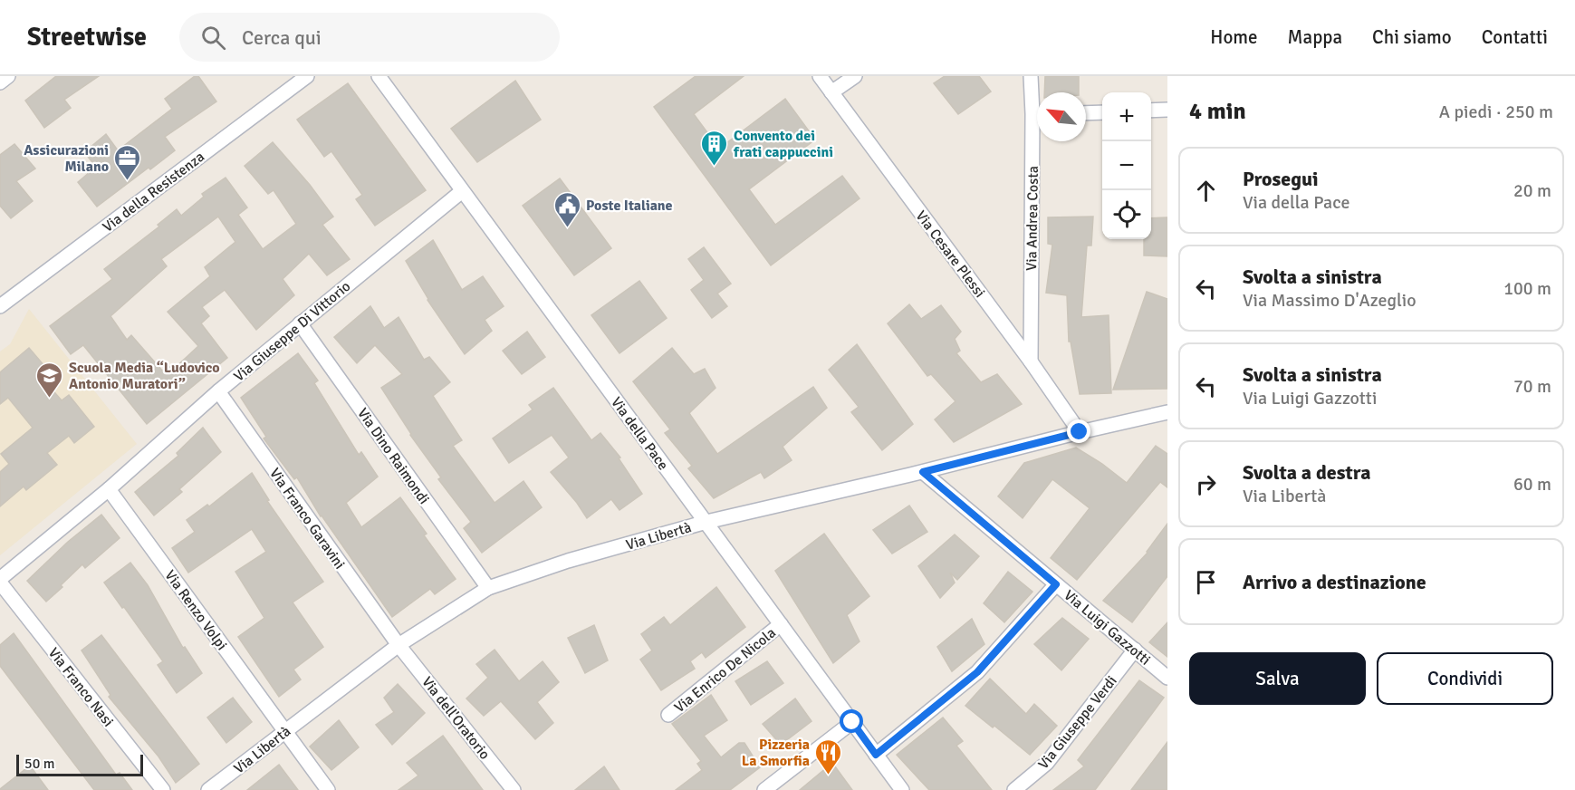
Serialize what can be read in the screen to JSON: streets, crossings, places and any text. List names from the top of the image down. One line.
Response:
{"streets":{"street":["Via della Resistenza","Via Andrea Costa","Via Cesare Plessi","Via Giuseppe Di Vittorio","Via della Pace","Via Dino Raimondi","Via Franco Garavini","Via Libertà","Via Renzo Volpi","Via Luigi Gazzotti","Via Enrico De Nicola","Via Franco Nasi","Via dell'Oratorio","Via Giuseppe Verdi"]},"crossings":[["Via Andrea Costa","Via Cesare Plessi"],["Via Cesare Plessi","Via Libertà"],["Via Giuseppe Di Vittorio","Via della Pace"],["Via Giuseppe Di Vittorio","Via Dino Raimondi"],["Via Giuseppe Di Vittorio","Via Franco Garavini"],["Via Giuseppe Di Vittorio","Via Renzo Volpi"],["Via Giuseppe Di Vittorio","Via Franco Nasi"],["Via della Pace","Via Libertà"],["Via della Pace","Via Enrico De Nicola"],["Via Dino Raimondi","Via Libertà"],["Via Franco Garavini","Via Libertà"],["Via Franco Garavini","Via dell'Oratorio"],["Via Libertà","Via Renzo Volpi"],["Via Libertà","Via Luigi Gazzotti"],["Via Libertà","Via dell'Oratorio"],["Via Luigi Gazzotti","Via Giuseppe Verdi"]],"places":{"building":["Convento dei frati cappuccini"],"office":["Assicurazioni Milano"],"public building":["Poste Italiane"],"school or university":["Scuola Media “Ludovico Antonio Muratori”"],"restaurant":["Pizzeria La Smorfia"]},"scale_bar":"50 m","north":"top left","page":{"header":"Streetwise","search":"Cerca qui","nav":["Home","Mappa","Chi siamo","Contatti"],"heading":["4 min","A piedi · 250 m"],"map_buttons":["+","−"],"list":[["Prosegui","Via della Pace","20 m"],["Svolta a sinistra","Via Massimo D'Azeglio","100 m"],["Svolta a sinistra","Via Luigi Gazzotti","70 m"],["Svolta a destra","Via Libertà","60 m"],"Arrivo a destinazione"],"buttons":["Salva","Condividi"],"scale":"50 m"}}
